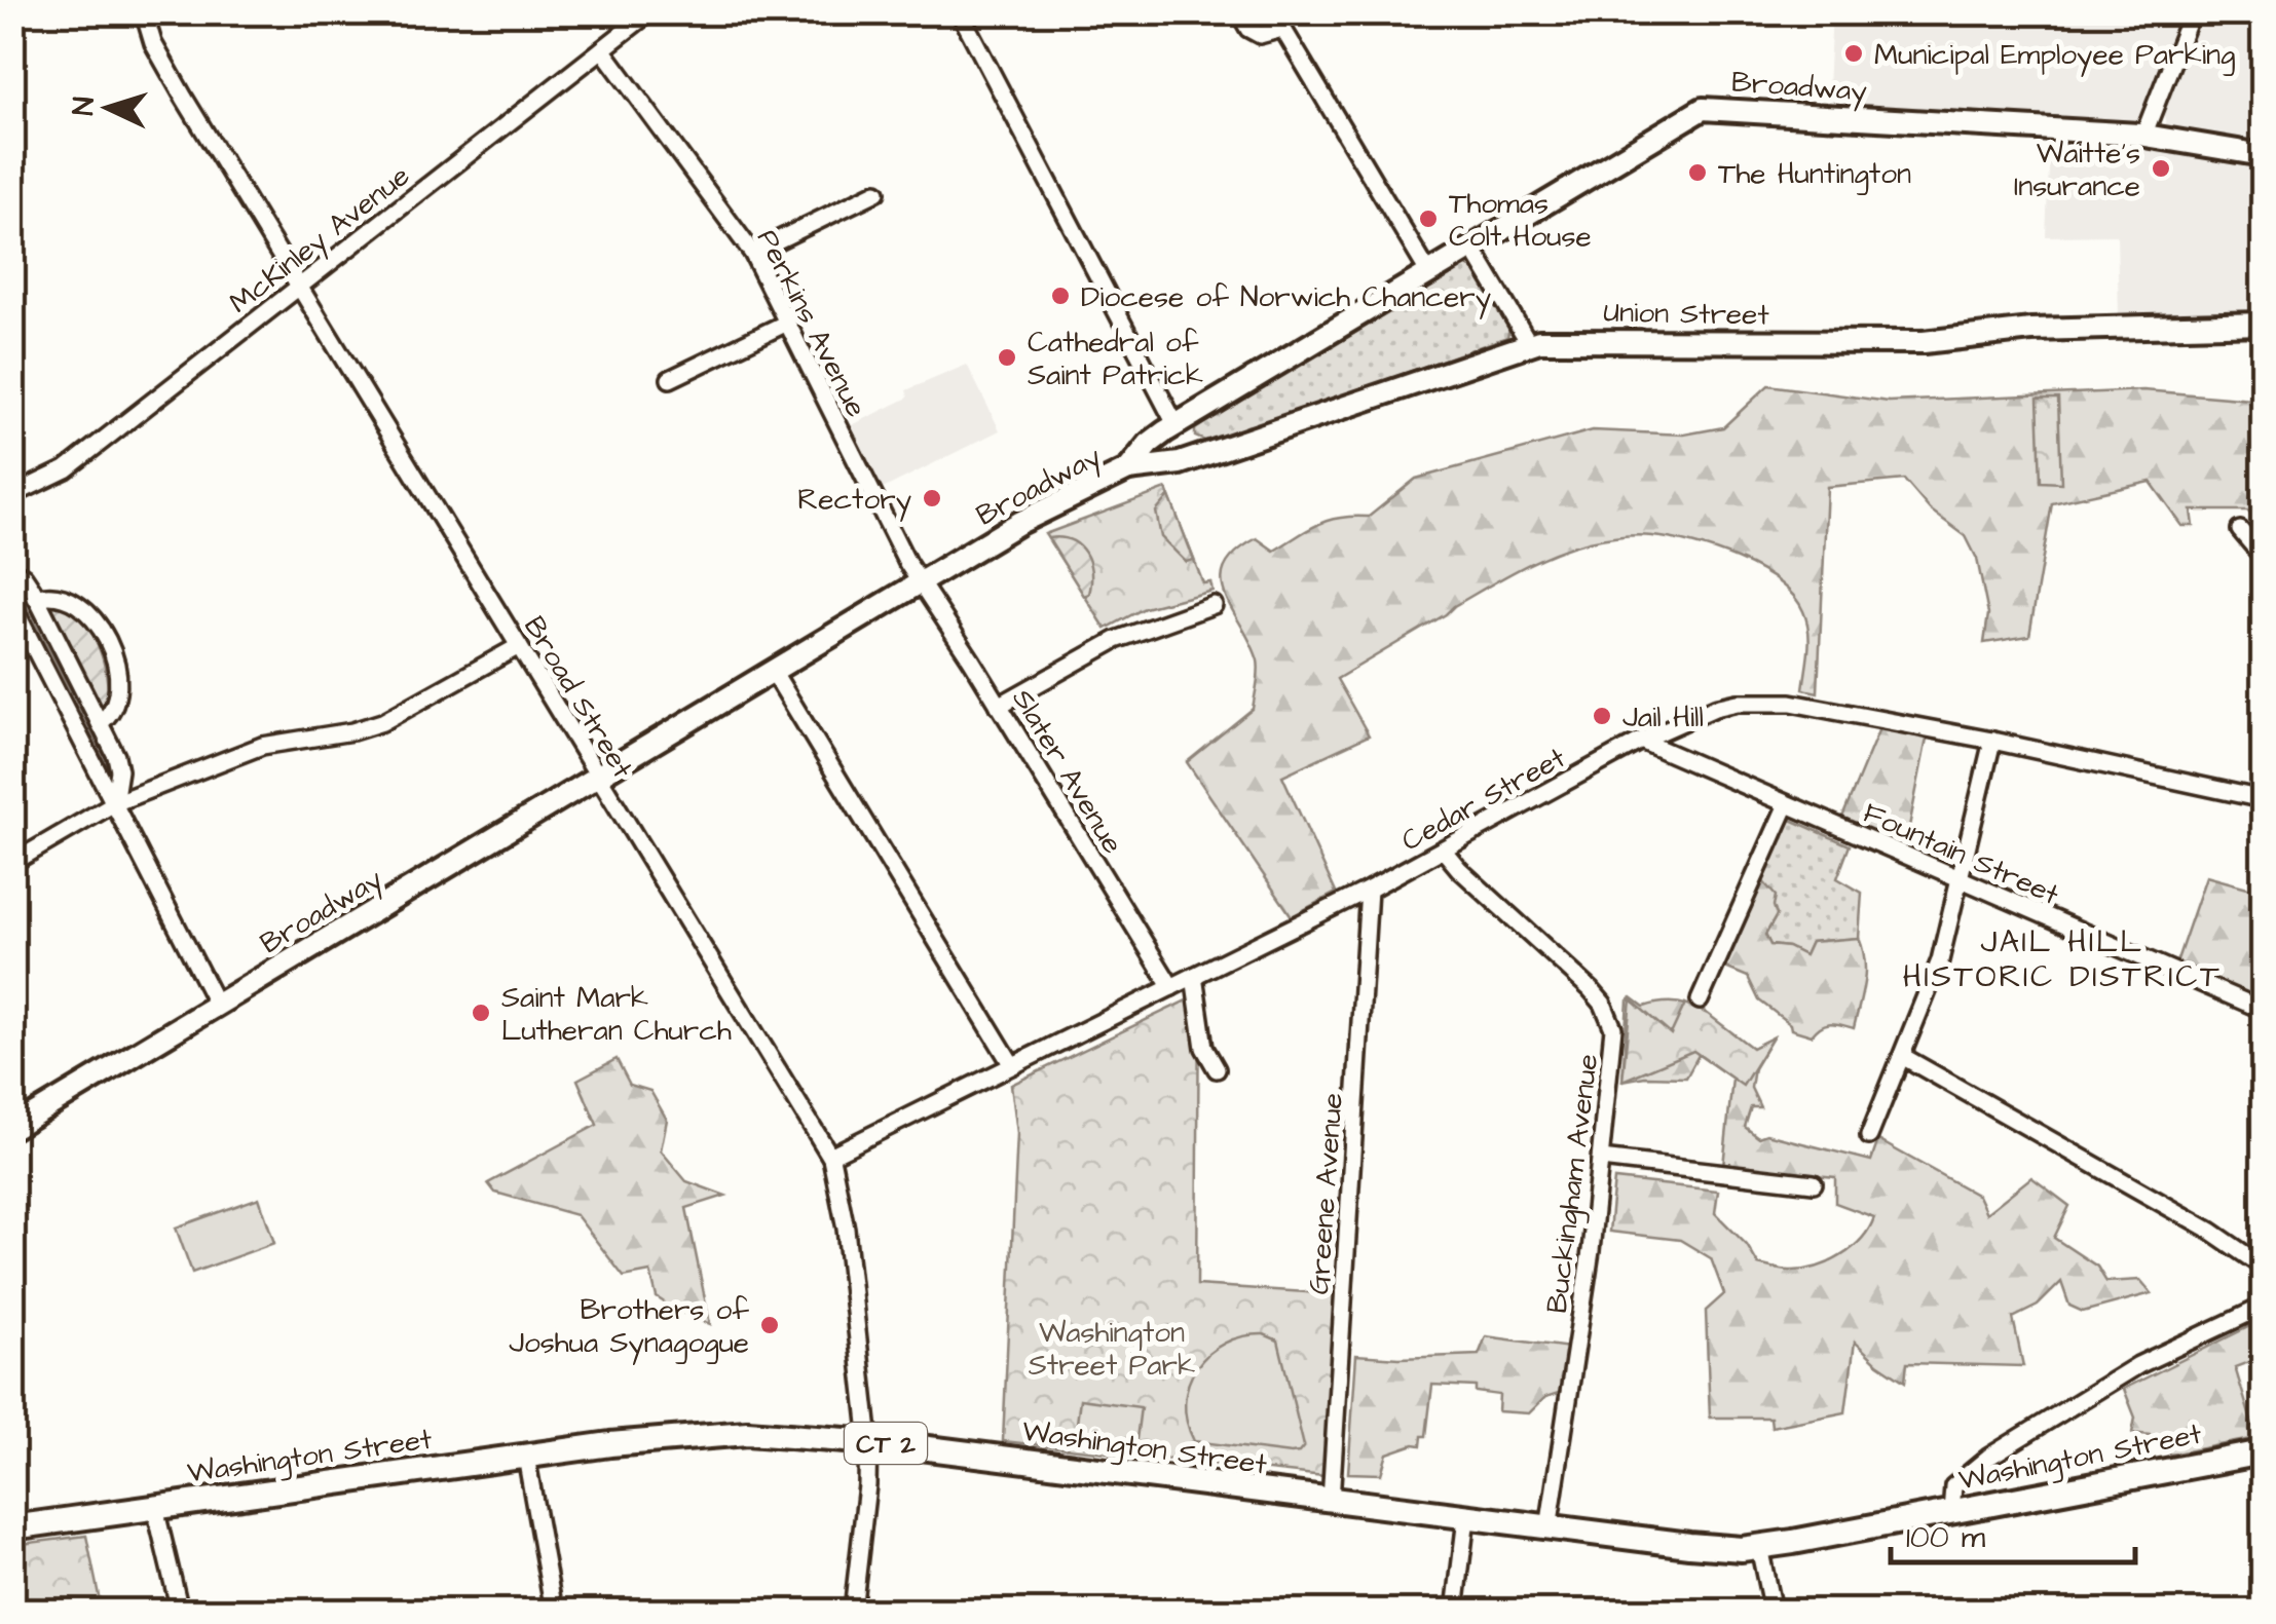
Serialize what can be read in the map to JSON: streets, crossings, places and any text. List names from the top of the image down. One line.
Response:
{"streets":{"highway":["CT 2","Washington Street"],"main road":["Broadway","Union Street"],"street":["McKinley Avenue","Perkins Avenue","Broad Street","Slater Avenue","Cedar Street","Fountain Street","Buckingham Avenue","Greene Avenue"]},"crossings":[["Broadway","Union Street"],["Broadway","Perkins Avenue"],["Broadway","Broad Street"],["Broadway","Slater Avenue"],["McKinley Avenue","Perkins Avenue"],["McKinley Avenue","Broad Street"],["Perkins Avenue","Slater Avenue"],["Broad Street","Cedar Street"],["Broad Street","Washington Street"],["Slater Avenue","Cedar Street"],["Cedar Street","Fountain Street"],["Cedar Street","Buckingham Avenue"],["Cedar Street","Greene Avenue"],["Buckingham Avenue","Washington Street"],["Greene Avenue","Washington Street"]],"districts":["JAIL HILL HISTORIC DISTRICT"],"parks":["Washington Street Park"],"places":["Municipal Employee Parking","Waitte’s Insurance","The Huntington","Thomas Colt House","Diocese of Norwich Chancery","Cathedral of Saint Patrick","Rectory","Jail Hill","Saint Mark Lutheran Church","Brothers of Joshua Synagogue"],"scale_bar":"100 m","north":"left"}
